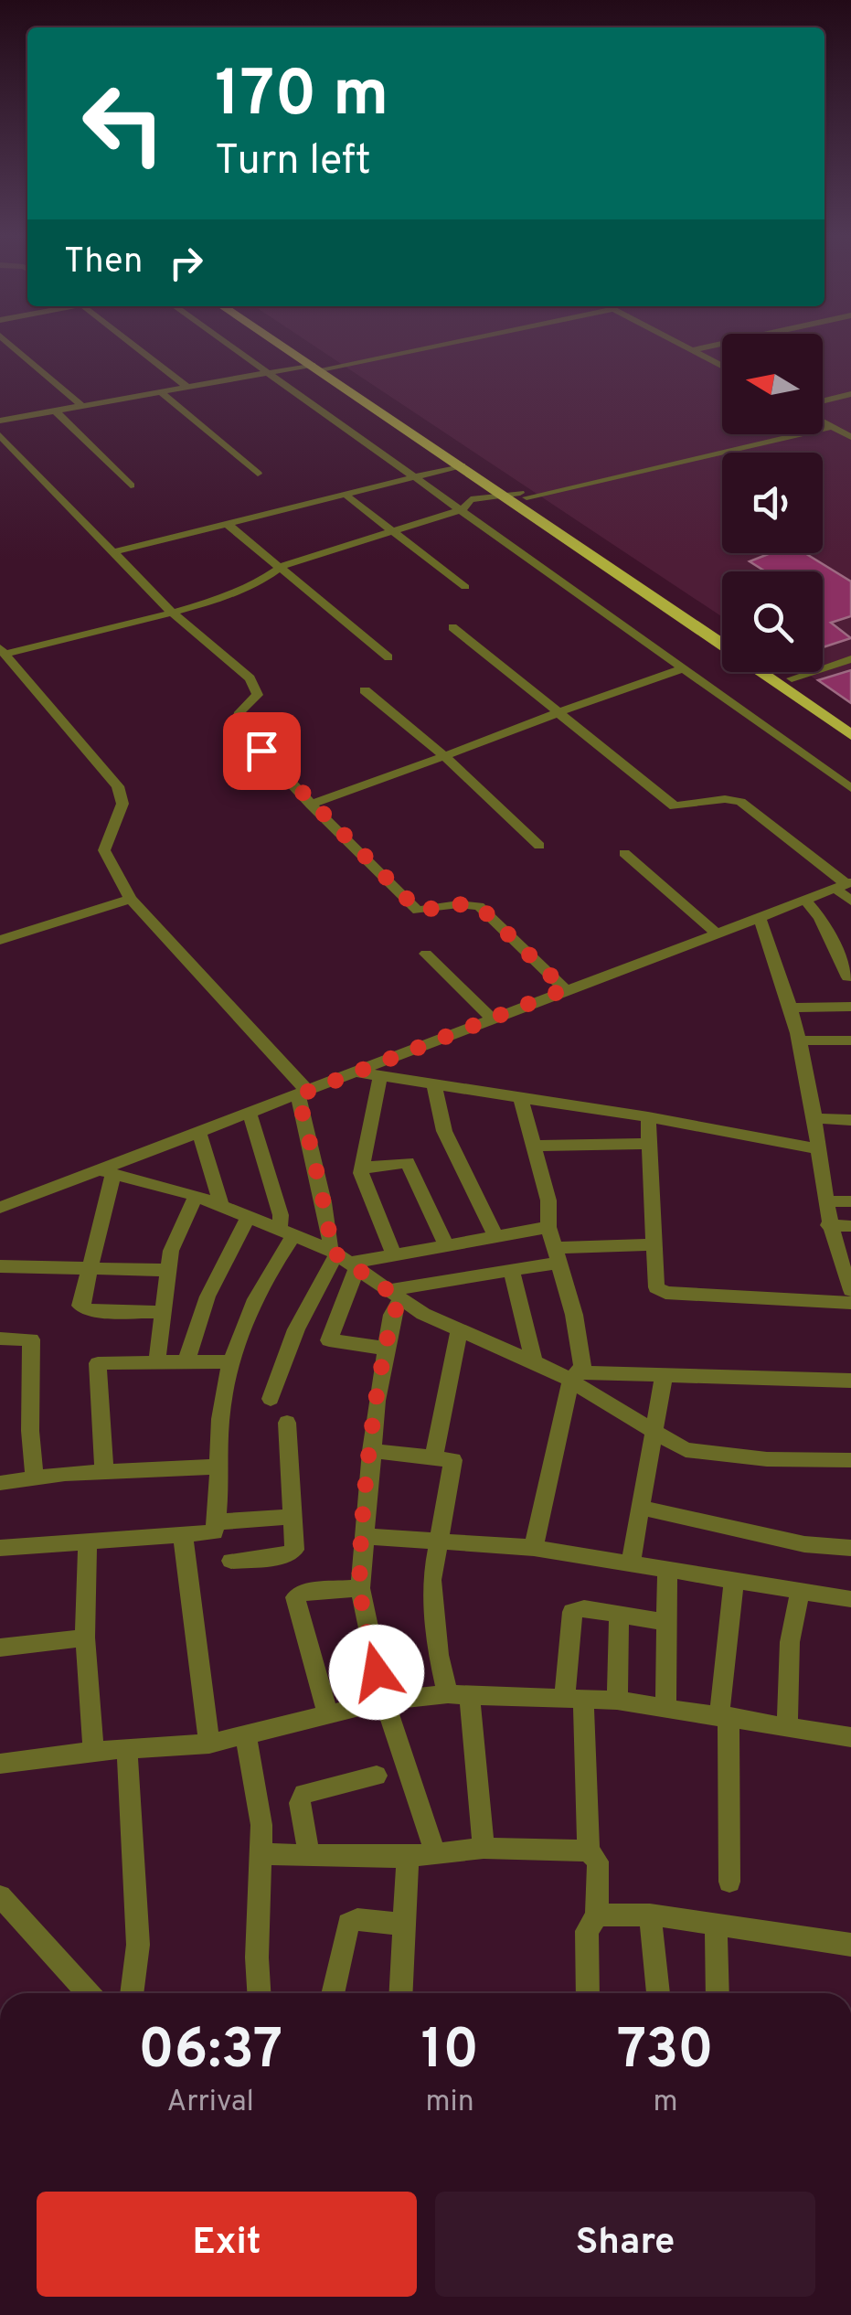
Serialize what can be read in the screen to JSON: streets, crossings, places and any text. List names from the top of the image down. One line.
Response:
{"north":"left","page":{"turn":["170 m","Turn left"],"then":"Then","eta":["06:37","Arrival","10","min","730","m"],"buttons":["Exit","Share"]}}
